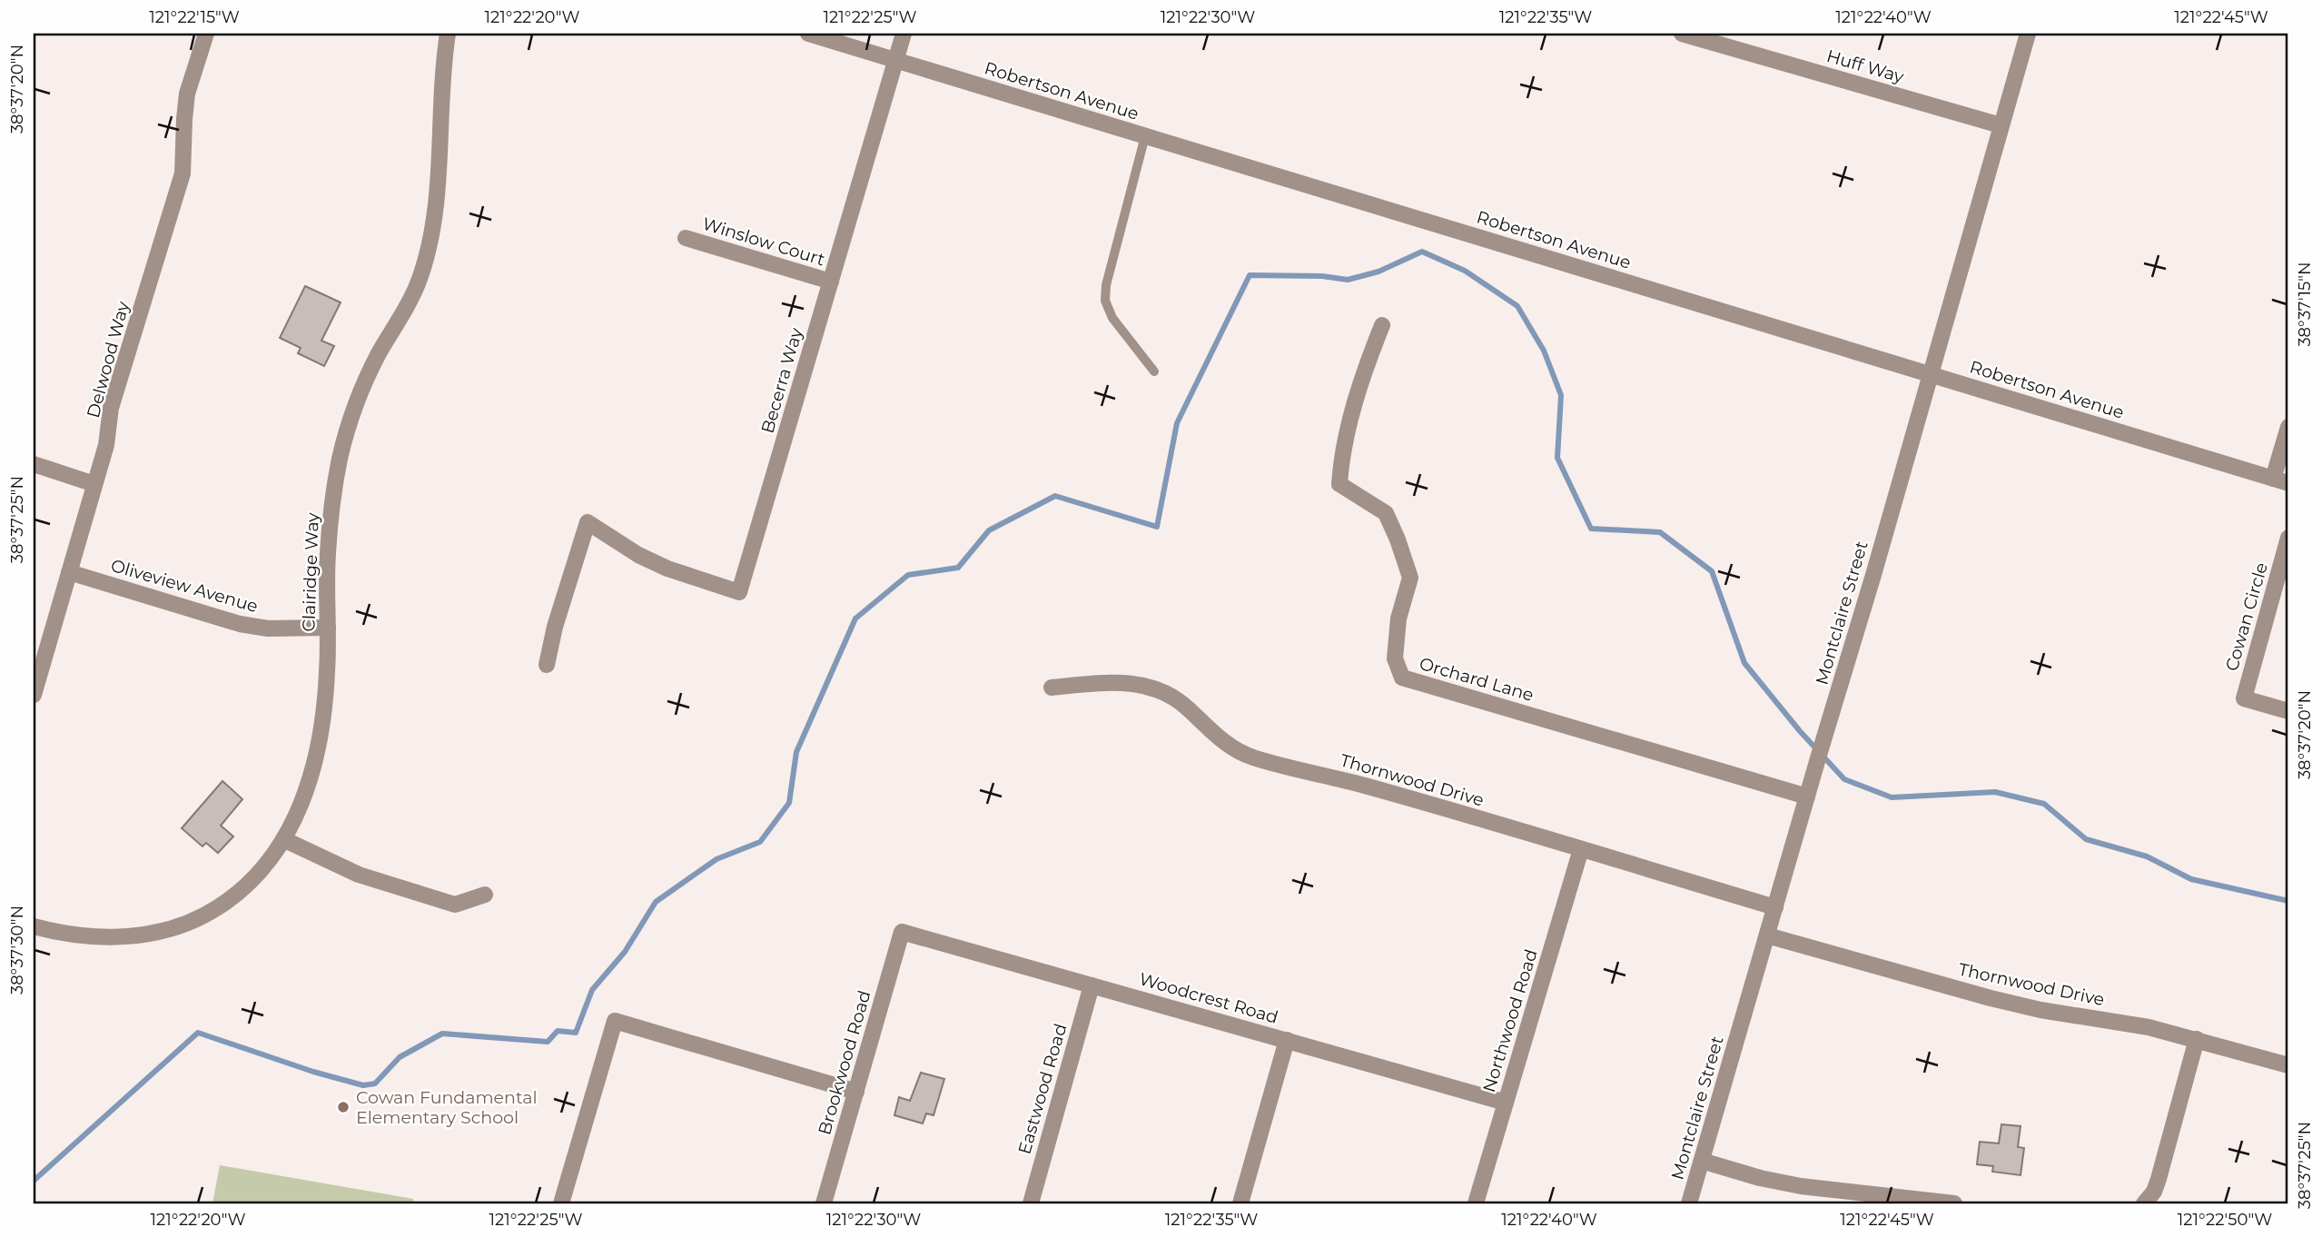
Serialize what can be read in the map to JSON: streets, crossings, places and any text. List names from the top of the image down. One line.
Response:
{"streets":{"street":["Huff Way","Robertson Avenue","Winslow Court","Delwood Way","Becerra Way","Clairidge Way","Oliveview Avenue","Montclaire Street","Cowan Circle","Orchard Lane","Thornwood Drive","Woodcrest Road","Northwood Road","Brookwood Road","Eastwood Road"]},"crossings":[["Huff Way","Montclaire Street"],["Robertson Avenue","Becerra Way"],["Robertson Avenue","Montclaire Street"],["Winslow Court","Becerra Way"],["Delwood Way","Oliveview Avenue"],["Clairidge Way","Oliveview Avenue"],["Montclaire Street","Orchard Lane"],["Montclaire Street","Thornwood Drive"],["Thornwood Drive","Northwood Road"],["Woodcrest Road","Northwood Road"],["Woodcrest Road","Brookwood Road"],["Woodcrest Road","Eastwood Road"]],"places":["Cowan Fundamental Elementary School"],"coordinates":["121°22'15\"W","121°22'20\"W","121°22'25\"W","121°22'30\"W","121°22'35\"W","121°22'40\"W","121°22'45\"W","38°37'20\"N","38°37'15\"N","38°37'25\"N","38°37'30\"N","121°22'50\"W"]}
